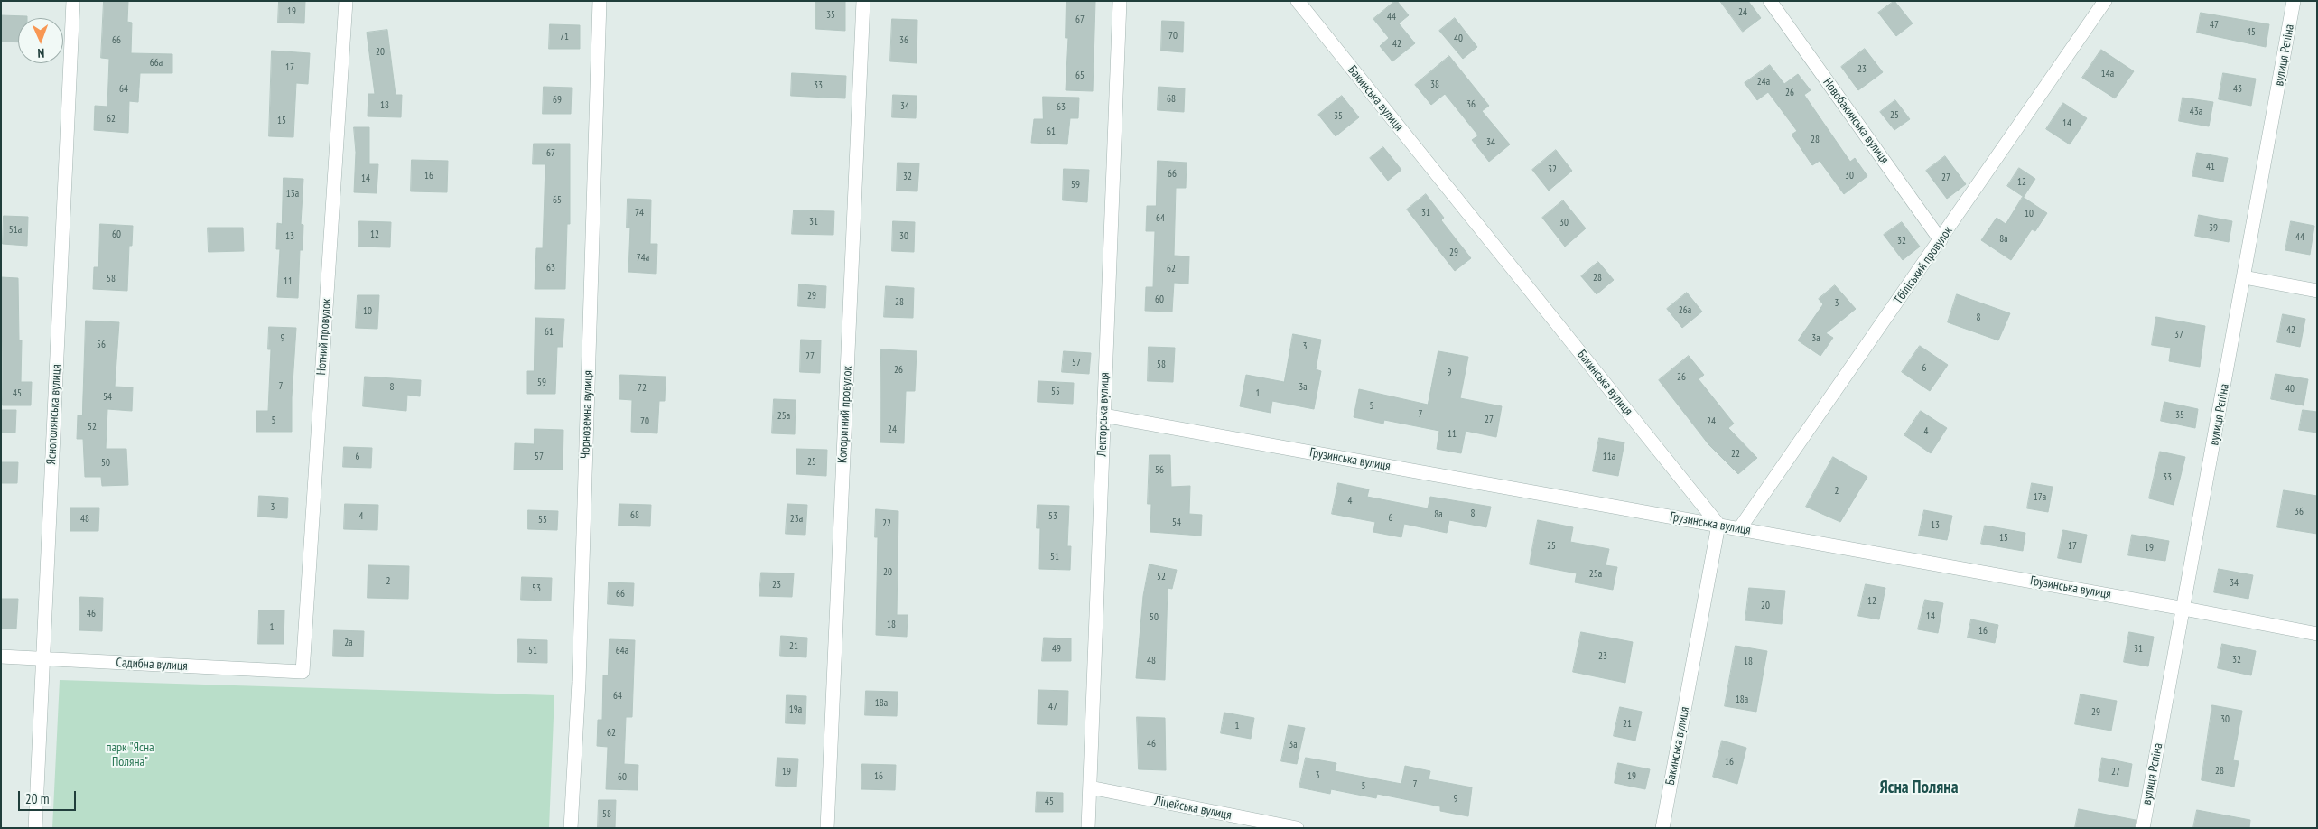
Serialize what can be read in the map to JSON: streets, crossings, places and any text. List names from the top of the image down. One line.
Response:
{"streets":{"street":["вулиця Рєпіна","Бакинська вулиця","Новобакинська вулиця","Тбіліський провулок","Нотний провулок","Яснополянська вулиця","Чорноземна вулиця","Колоритний провулок","Лекторська вулиця","Грузинська вулиця","Садибна вулиця","Ліцейська вулиця"]},"crossings":[["вулиця Рєпіна","Грузинська вулиця"],["Бакинська вулиця","Грузинська вулиця"],["Новобакинська вулиця","Тбіліський провулок"],["Тбіліський провулок","Грузинська вулиця"],["Нотний провулок","Садибна вулиця"],["Яснополянська вулиця","Садибна вулиця"],["Лекторська вулиця","Грузинська вулиця"],["Лекторська вулиця","Ліцейська вулиця"]],"districts":["Ясна Поляна"],"parks":["парк \"Ясна Поляна\""],"house_numbers":["19","24","35","44","67","47","45","70","71","40","66","36","42","20","66а","17","23","14а","65","24а","38","33","64","43","26","68","69","36","18","34","63","43а","25","35","62","15","14","61","28","34","67","41","32","66","16","30","32","27","14","12","59","13а","65","74","31","10","64","31","30","39","51а","60","12","13","30","44","8а","32","29","74а","63","62","28","58","11","29","60","28","3","26а","10","8","42","61","37","9","3а","56","3","27","57","58","6","26","9","26","59","7","8","3а","72","40","55","45","1","54","5","7","35","25а","27","5","70","24","52","24","4","11","22","6","57","11а","25","50","56","33","2","17а","4","3","36","8","8а","68","4","53","6","48","23а","55","54","22","13","15","25","17","19","51","20","25а","52","2","34","23","53","66","12","20","46","14","50","18","1","16","2а","21","49","31","51","64а","23","32","48","18","64","18а","18а","47","19а","29","30","21","1","62","46","3а","16","28","19","27","3","16","19","60","7","5","9","45","58"],"scale_bar":"20 m","north":"bottom"}
